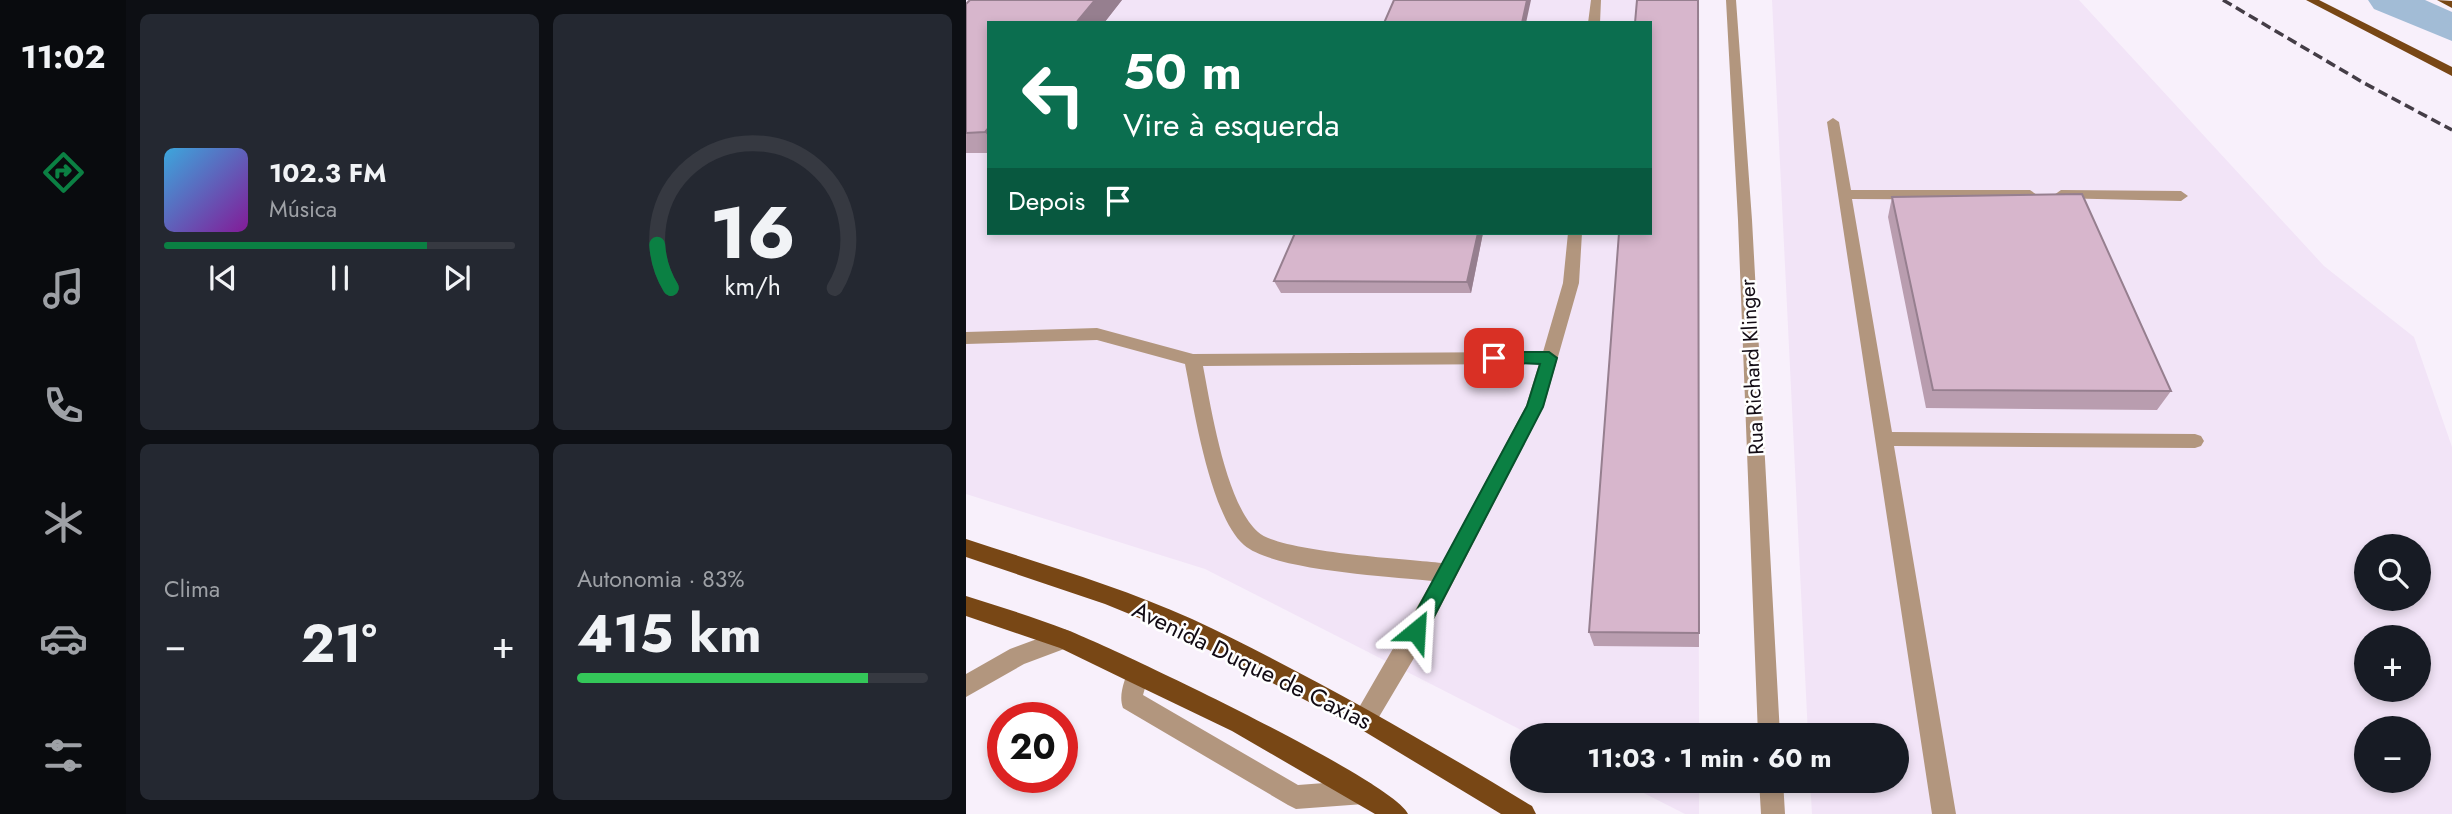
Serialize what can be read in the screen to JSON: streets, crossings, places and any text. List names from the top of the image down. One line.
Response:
{"streets":{"main road":["Avenida Duque de Caxias"],"street":["Rua Richard Klinger"]},"page":{"tabs":"11:02","turn":["50 m","Vire à esquerda"],"song":["102.3 FM","Música"],"then":"Depois","tile":["Clima",["Autonomia · 83%","415 km"]],"map_buttons":["+","−"],"heat":["−","21°","+"],"limit":"20","trip":"11:03 · 1 min · 60 m","gauge":["16","km/h"]}}
